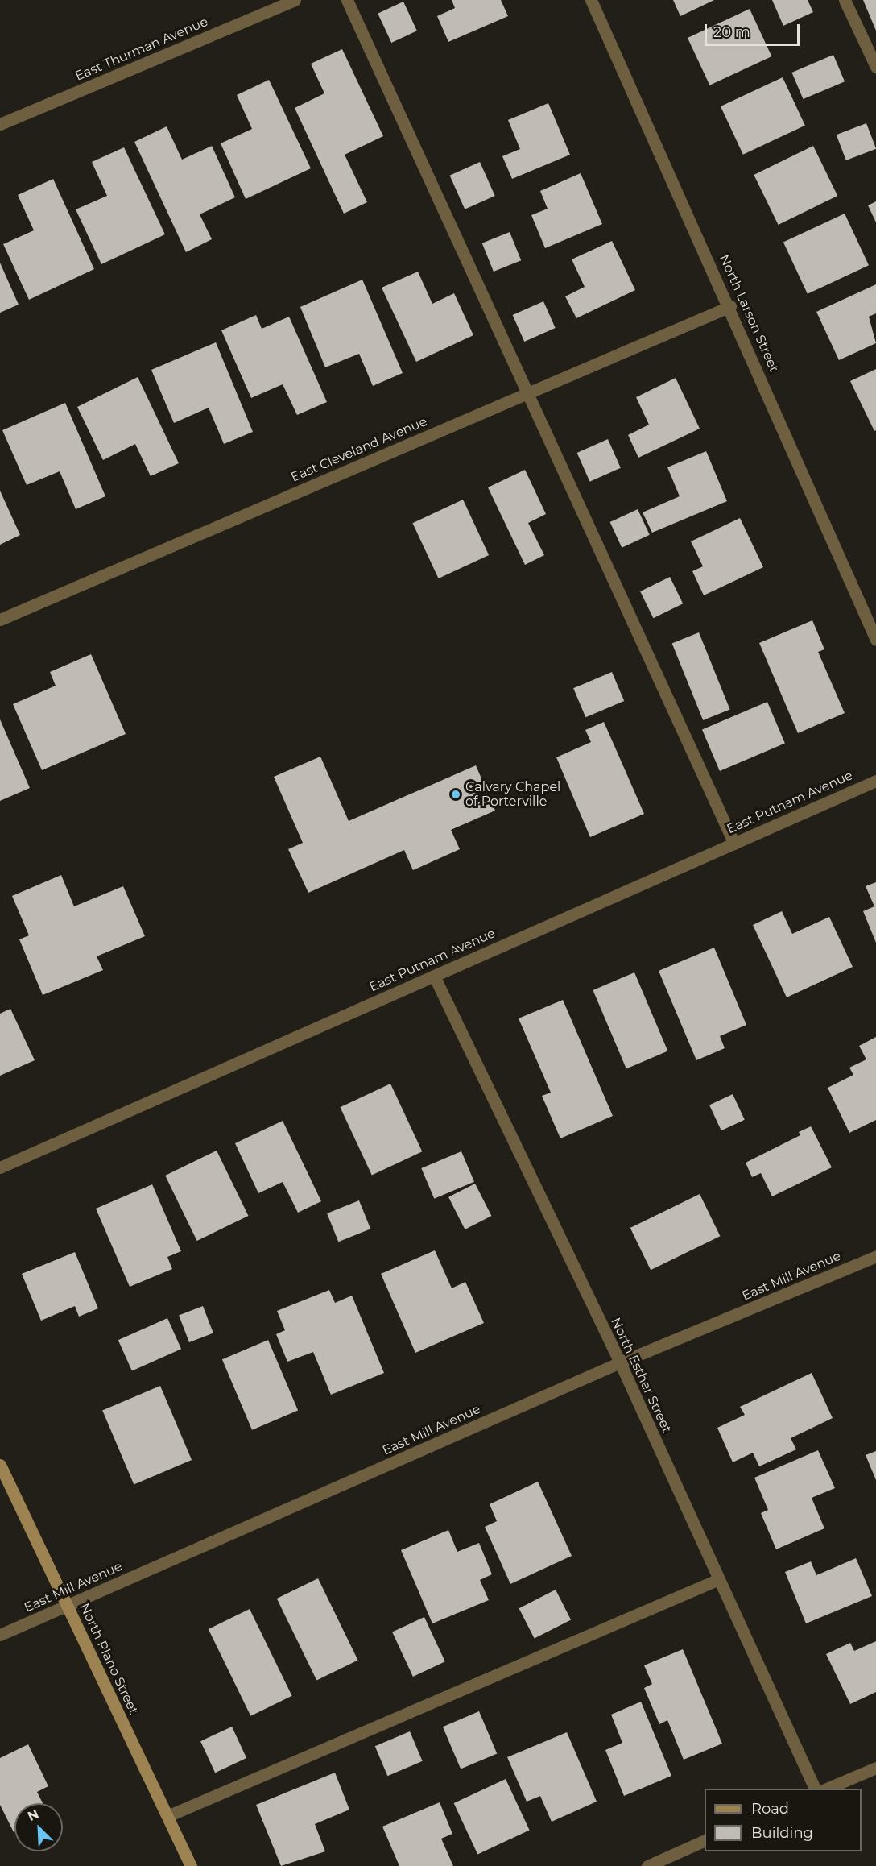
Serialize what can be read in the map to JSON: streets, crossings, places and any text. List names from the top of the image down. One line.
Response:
{"streets":{"main road":["North Plano Street"],"street":["East Thurman Avenue","North Larson Street","East Cleveland Avenue","East Putnam Avenue","East Mill Avenue","North Esther Street"]},"crossings":[["North Larson Street","East Cleveland Avenue"],["East Putnam Avenue","North Esther Street"],["East Mill Avenue","North Esther Street"],["East Mill Avenue","North Plano Street"]],"places":["Calvary Chapel of Porterville"],"legend":["Road","Building"],"scale_bar":"20 m","north":"top left"}
